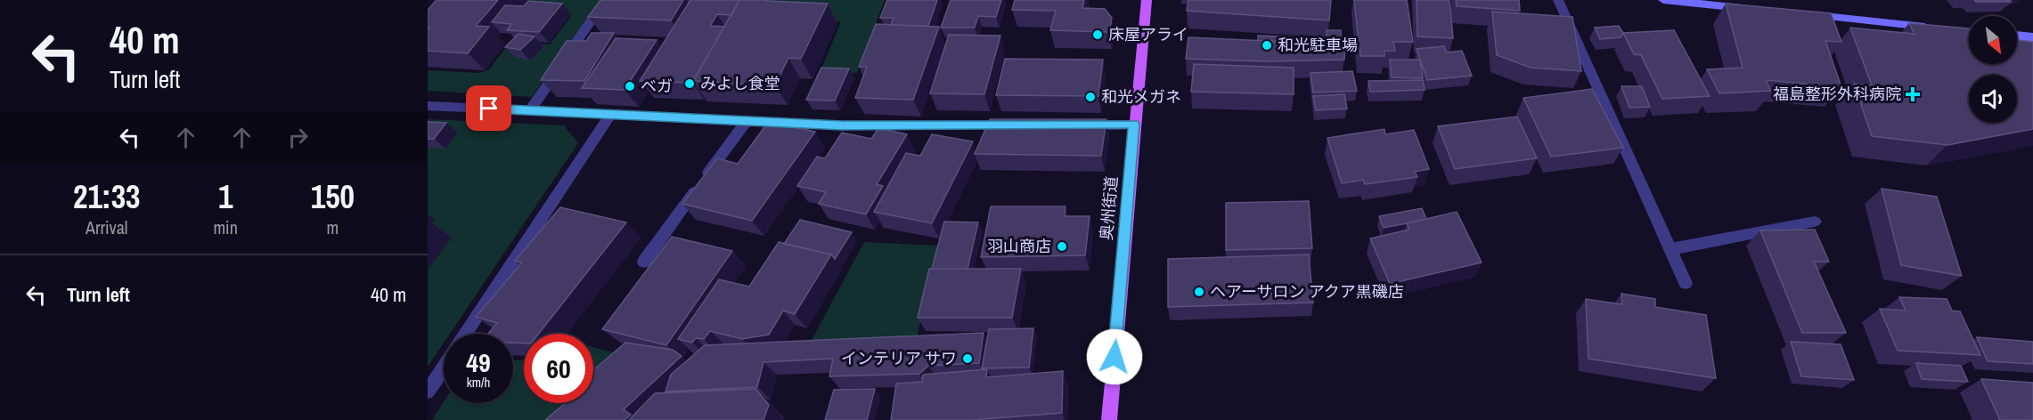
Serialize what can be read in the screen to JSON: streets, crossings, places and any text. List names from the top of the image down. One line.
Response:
{"streets":{"main road":["奥州街道"]},"places":{"other":["床屋アライ","和光駐車場","みよし食堂","ベガ","和光メガネ","羽山商店","ヘアーサロン アクア黒磯店","インテリア サワ"],"health":["福島整形外科病院"]},"north":"bottom right","page":{"turn":["40 m","Turn left"],"eta":["21:33","Arrival","1","min","150","m"],"list":[{"name":"Turn left","value":"40 m"}],"speed":"49 km/h","limit":"60"}}
